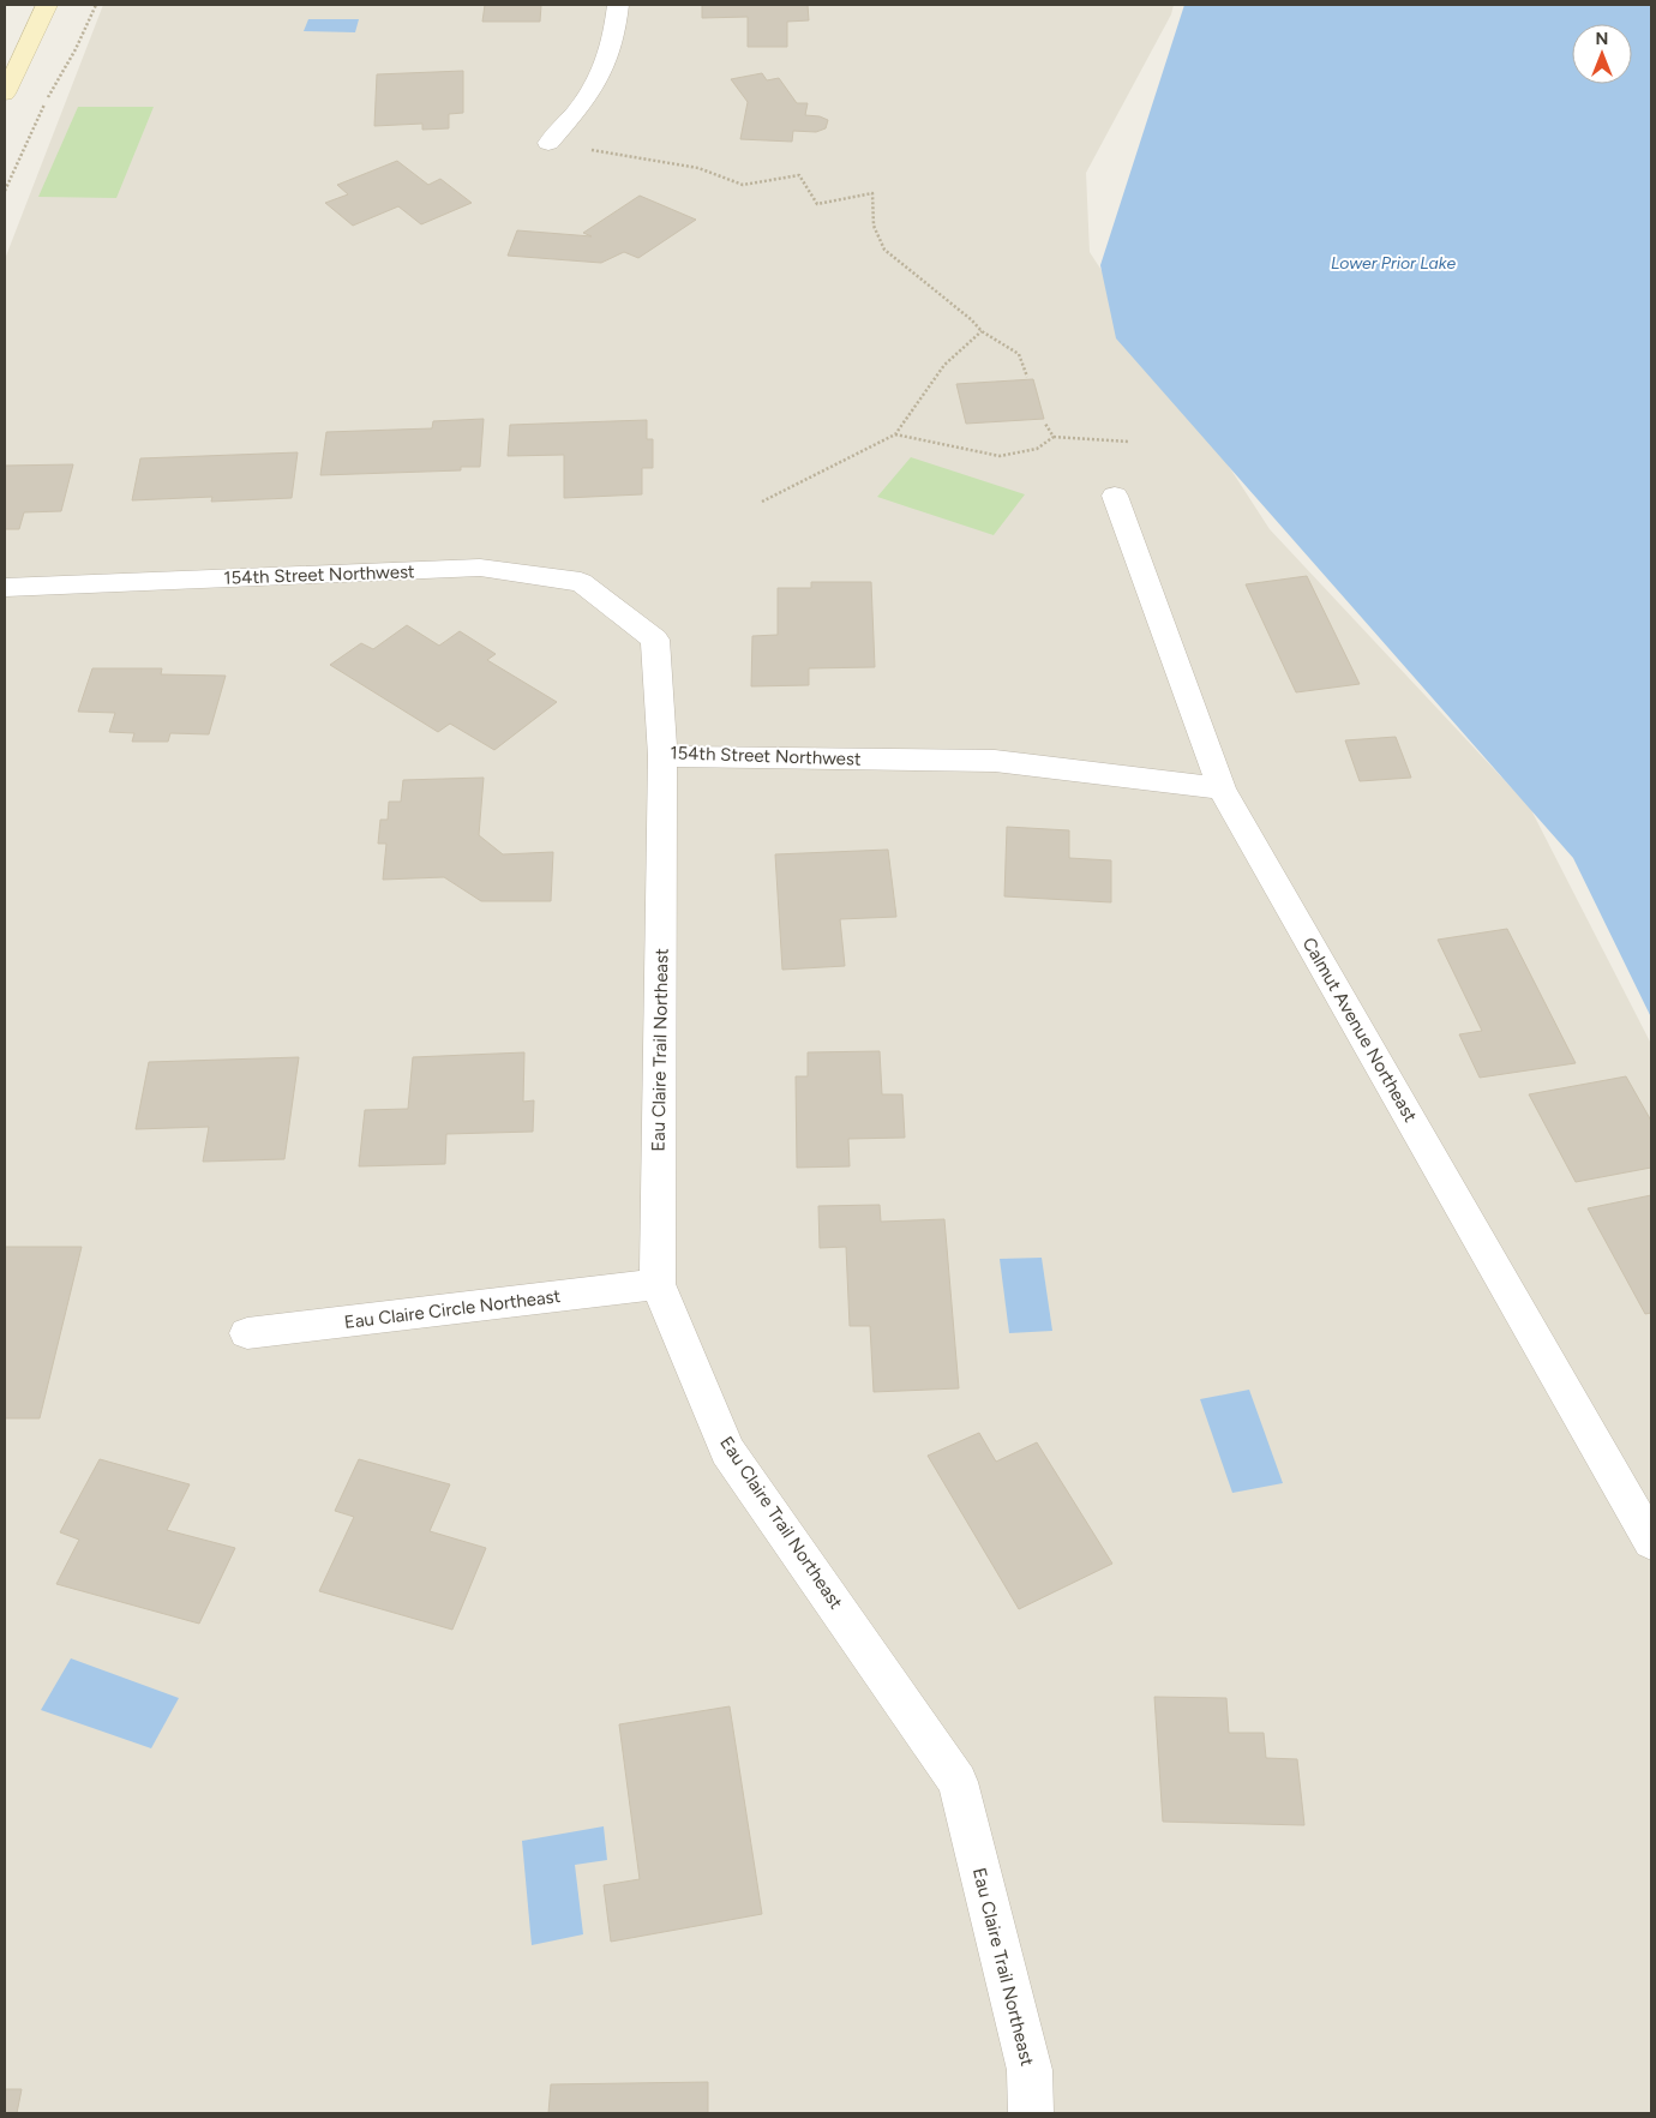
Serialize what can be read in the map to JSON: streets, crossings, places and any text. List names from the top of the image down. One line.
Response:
{"streets":{"street":["154th Street Northwest","Calmut Avenue Northeast","Eau Claire Trail Northeast","Eau Claire Circle Northeast"]},"crossings":[["154th Street Northwest","Calmut Avenue Northeast"],["154th Street Northwest","Eau Claire Trail Northeast"],["Eau Claire Trail Northeast","Eau Claire Circle Northeast"]],"water":["Lower Prior Lake"],"north":"top"}
